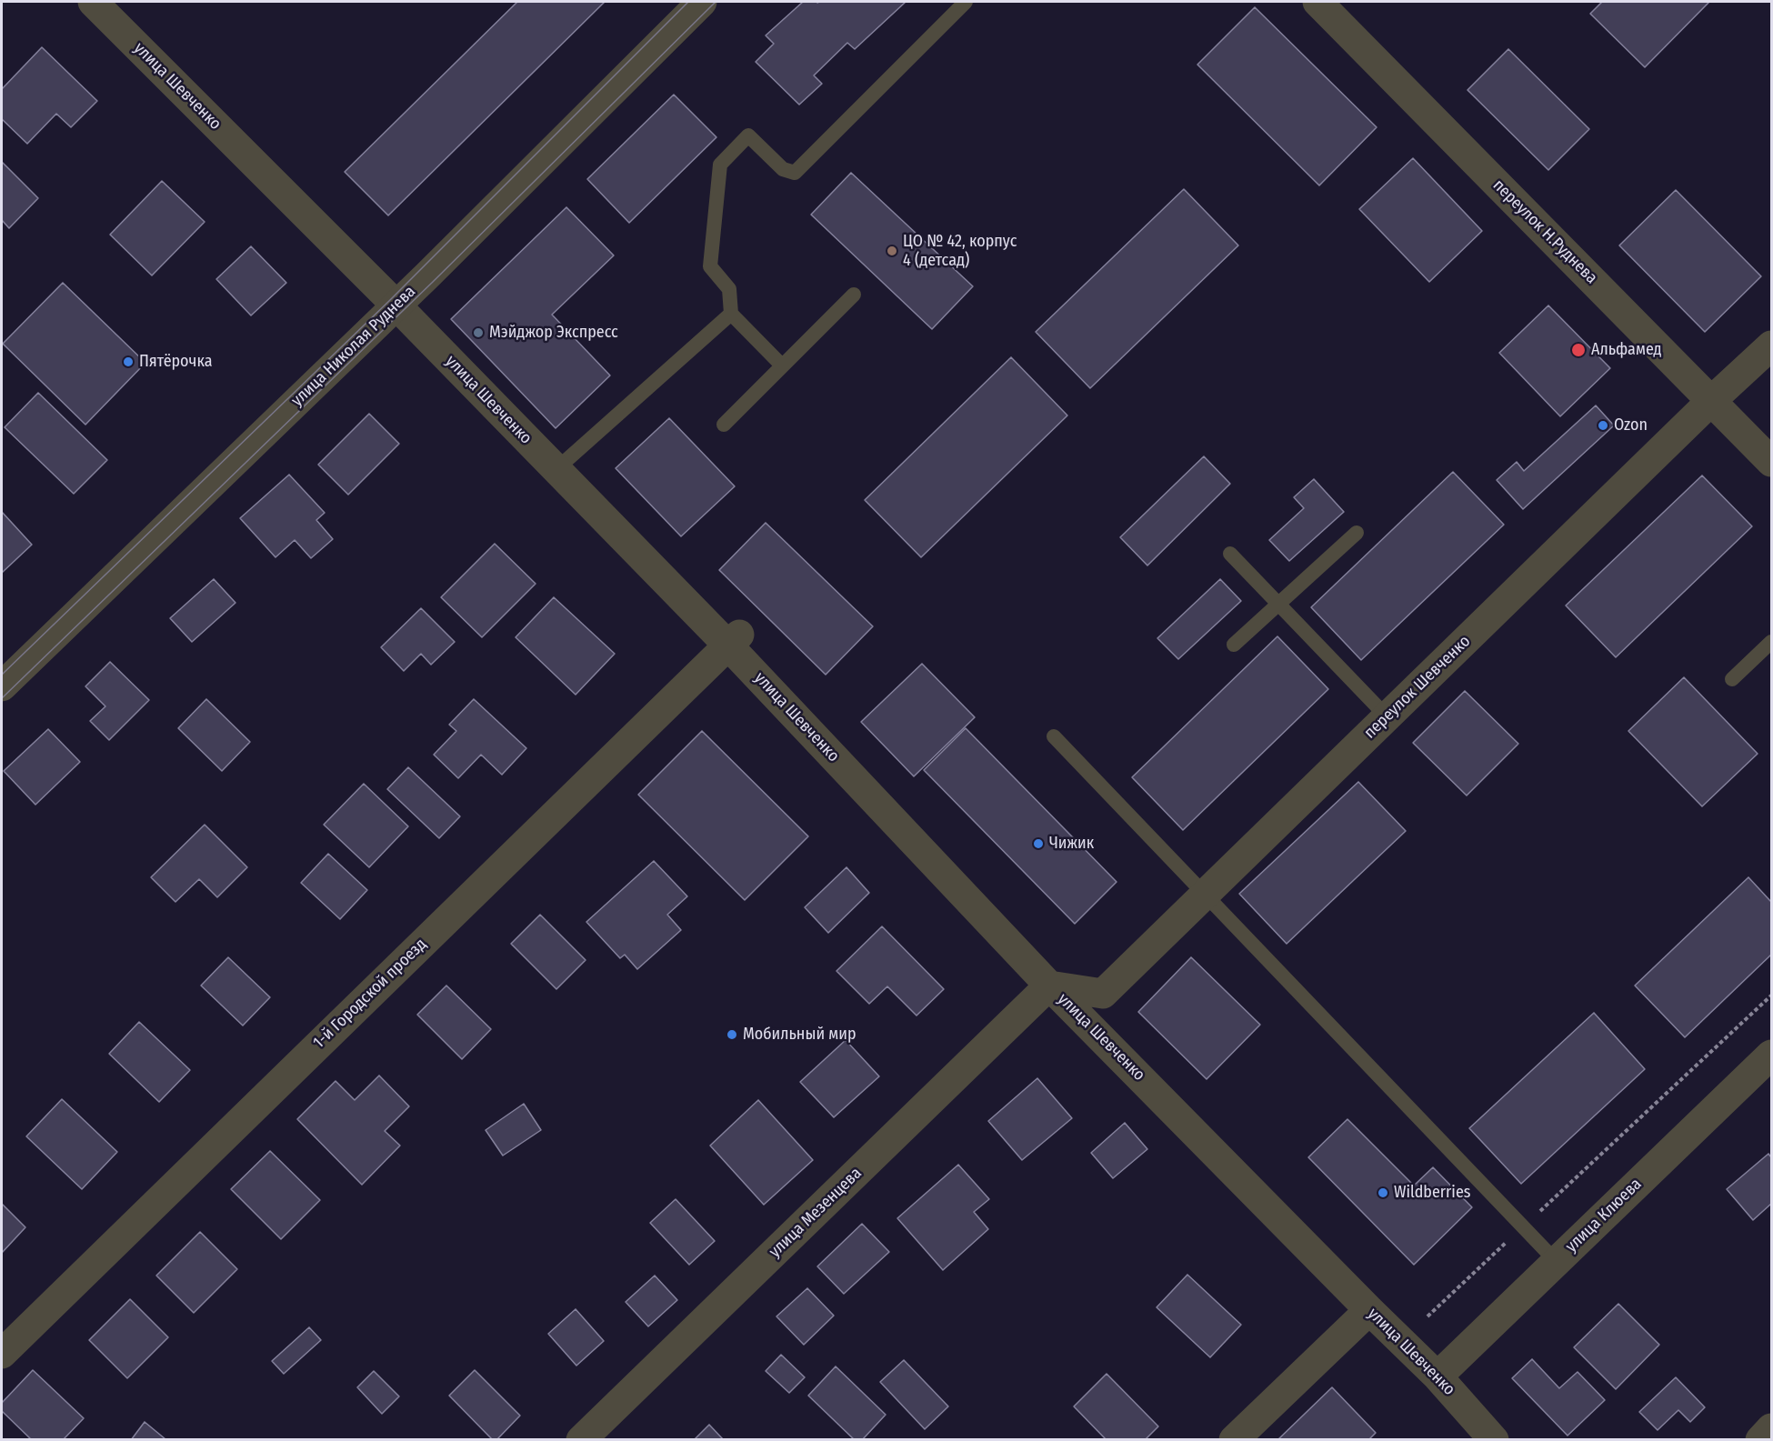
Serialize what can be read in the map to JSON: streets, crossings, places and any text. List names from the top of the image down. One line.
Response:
{"streets":{"street":["улица Шевченко","переулок Н.Руднева","улица Николая Руднева","переулок Шевченко","1-й Городской проезд","улица Мезенцева","улица Клюева"]},"crossings":[["улица Шевченко","улица Николая Руднева"],["улица Шевченко","переулок Шевченко"],["улица Шевченко","1-й Городской проезд"],["улица Шевченко","улица Мезенцева"],["улица Шевченко","улица Клюева"],["переулок Н.Руднева","переулок Шевченко"],["переулок Шевченко","улица Мезенцева"]],"places":["ЦО № 42, корпус 4 (детсад)","Мэйджор Экспресс","Альфамед","Пятёрочка","Ozon","Чижик","Мобильный мир","Wildberries"]}
